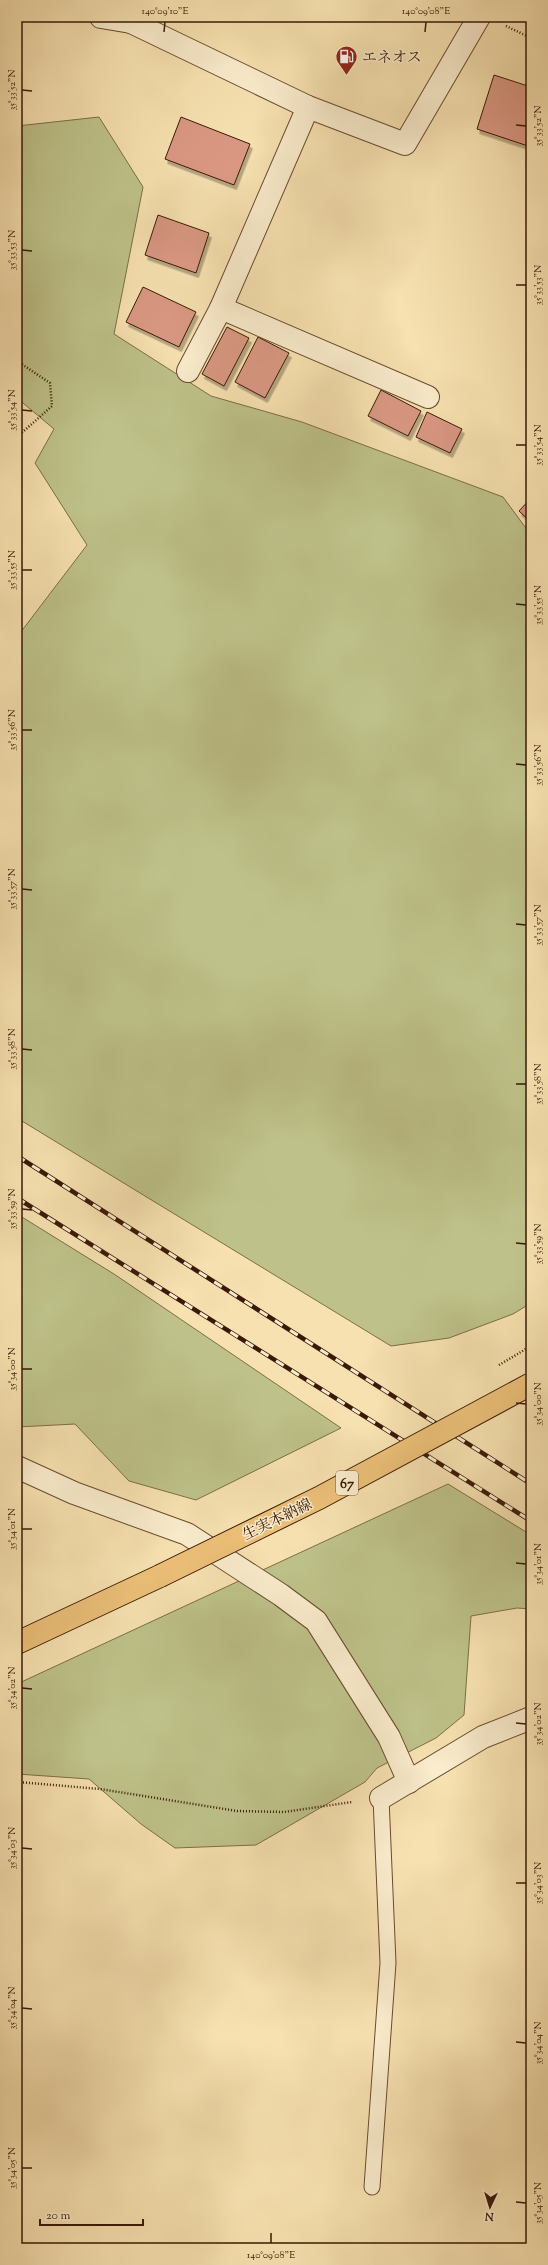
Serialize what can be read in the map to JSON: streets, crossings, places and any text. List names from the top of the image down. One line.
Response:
{"streets":{"main road":["67","生実本納線"]},"places":{"fuel station":["エネオス"]},"scale_bar":"20 m","north":"bottom","coordinates":["140°09'10\"E","140°09'08\"E","35°33'52\"N","35°33'53\"N","35°33'54\"N","35°33'55\"N","35°33'56\"N","35°33'57\"N","35°33'58\"N","35°33'59\"N","35°34'00\"N","35°34'01\"N","35°34'02\"N","35°34'03\"N","35°34'04\"N","35°34'05\"N"]}
